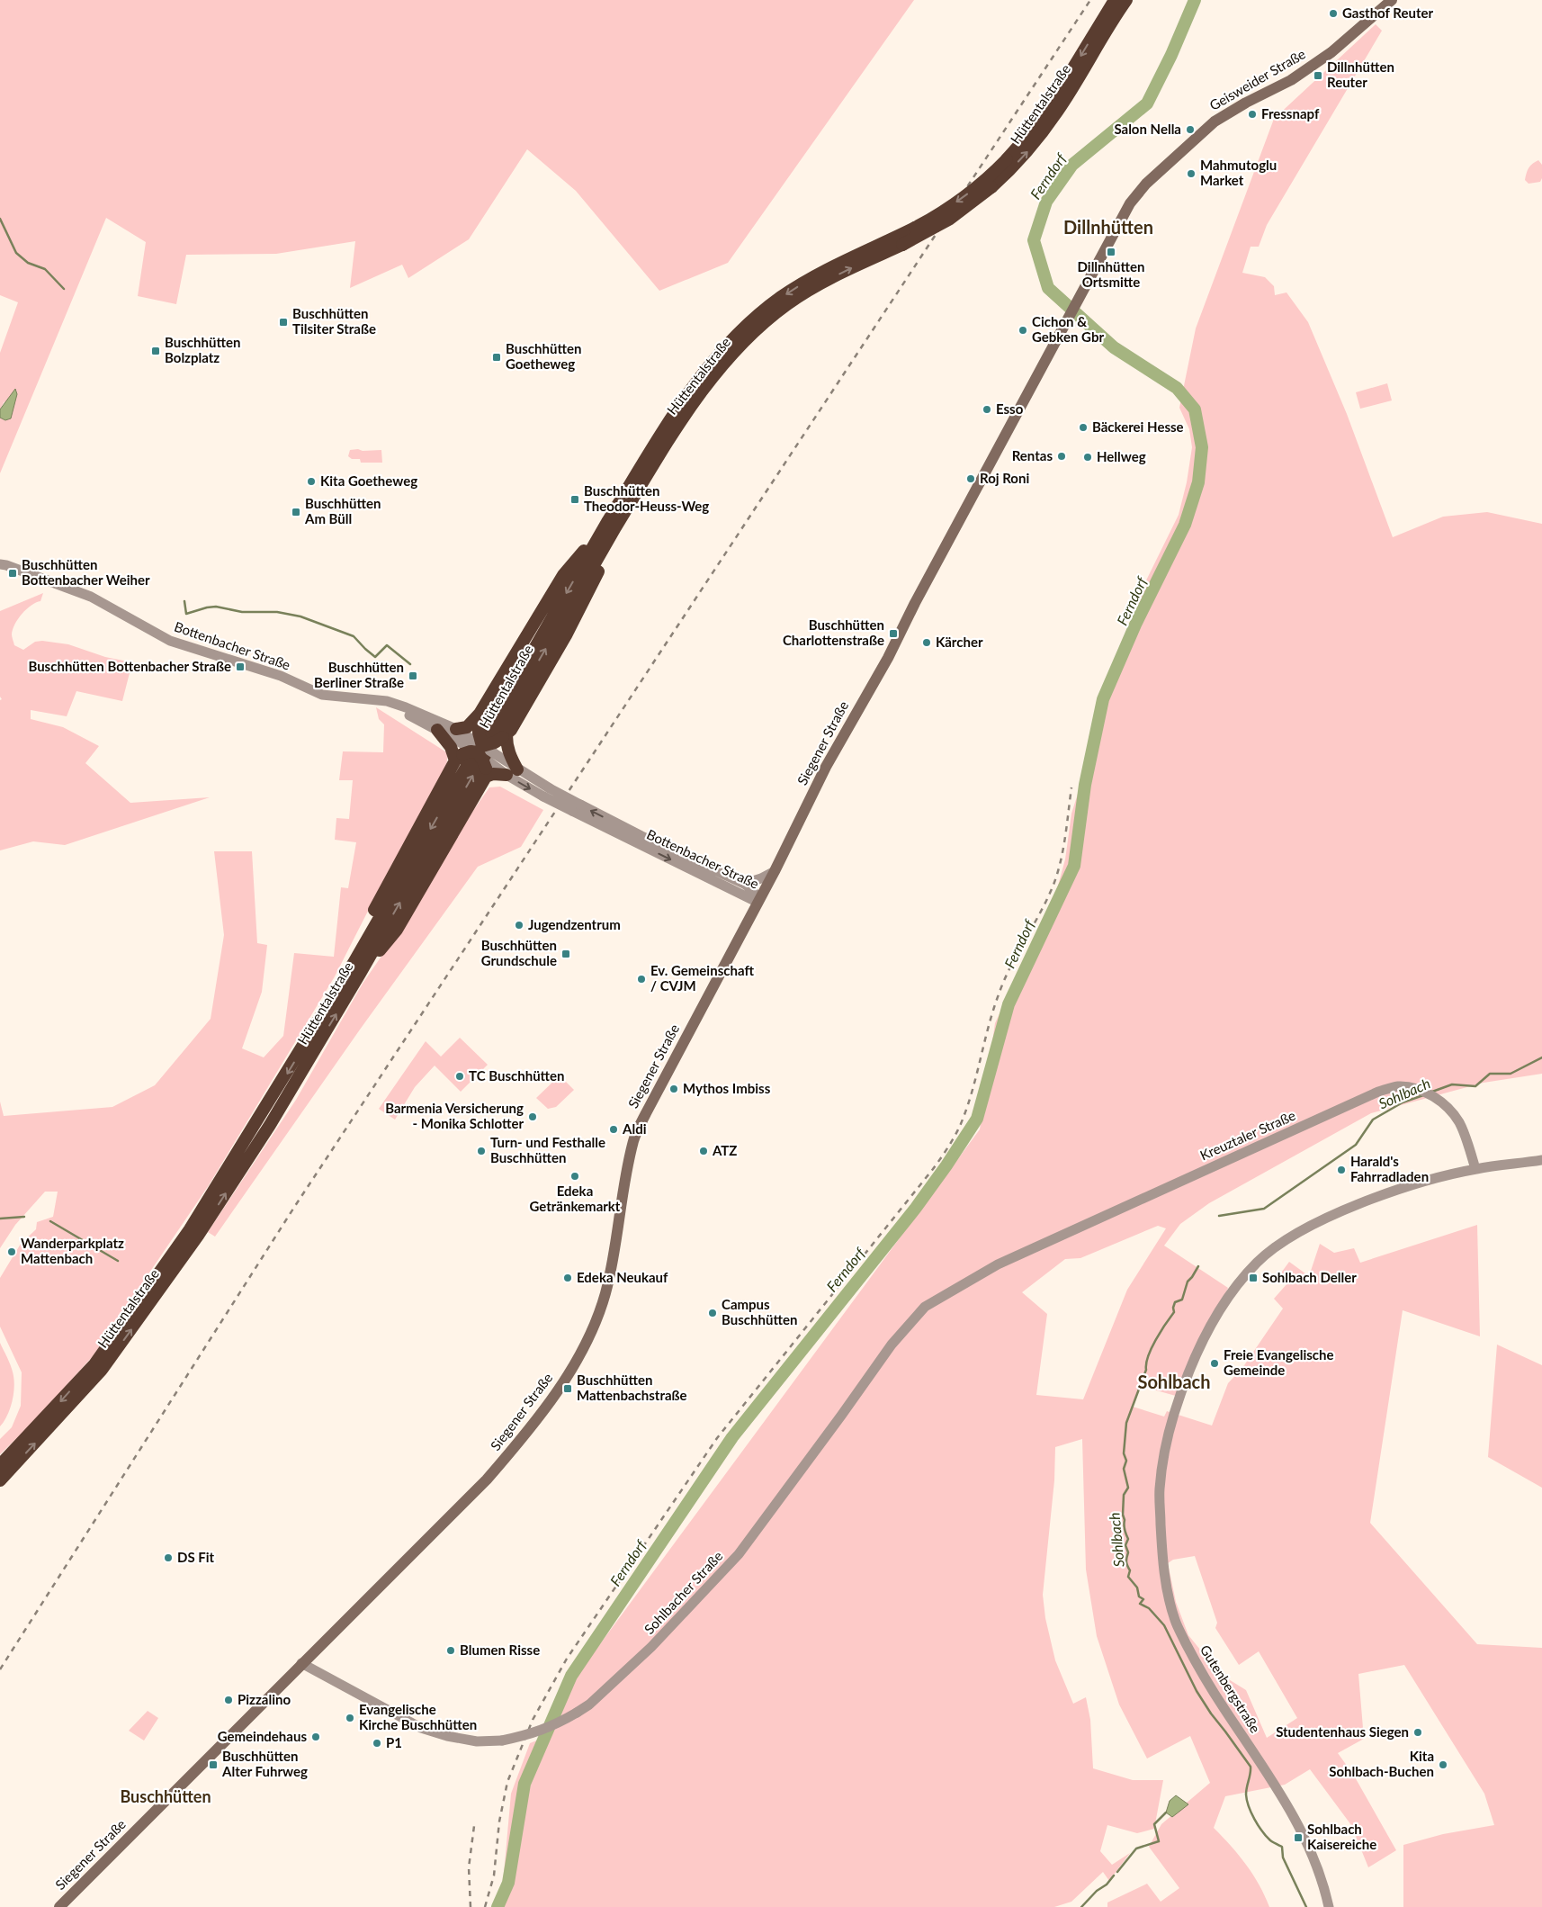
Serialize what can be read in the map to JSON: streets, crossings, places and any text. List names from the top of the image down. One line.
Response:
{"streets":{"highway":["Hüttentalstraße"],"main road":["Geisweider Straße","Siegener Straße"],"street":["Bottenbacher Straße","Kreuztaler Straße","Sohlbacher Straße","Gutenbergstraße"]},"crossings":[["Geisweider Straße","Siegener Straße"],["Bottenbacher Straße","Siegener Straße"],["Siegener Straße","Sohlbacher Straße"],["Kreuztaler Straße","Sohlbacher Straße"],["Kreuztaler Straße","Gutenbergstraße"]],"districts":["Dillnhütten","Sohlbach","Buschhütten"],"water":["Ferndorf","Sohlbach"],"places":{"other":["Gasthof Reuter","Fressnapf","Salon Nella","Mahmutoglu Market","Cichon & Gebken Gbr","Esso","Bäckerei Hesse","Rentas","Hellweg","Roj Roni","Kita Goetheweg","Kärcher","Jugendzentrum","Ev. Gemeinschaft / CVJM","TC Buschhütten","Mythos Imbiss","Barmenia Versicherung - Monika Schlotter","Aldi","Turn- und Festhalle Buschhütten","ATZ","Harald's Fahrradladen","Edeka Getränkemarkt","Wanderparkplatz Mattenbach","Edeka Neukauf","Campus Buschhütten","Freie Evangelische Gemeinde","DS Fit","Blumen Risse","Pizzalino","Evangelische Kirche Buschhütten","Studentenhaus Siegen","Gemeindehaus","P1","Kita Sohlbach-Buchen"],"transit":["Dillnhütten Reuter","Dillnhütten Ortsmitte","Buschhütten Tilsiter Straße","Buschhütten Bolzplatz","Buschhütten Goetheweg","Buschhütten Theodor-Heuss-Weg","Buschhütten Am Büll","Buschhütten Bottenbacher Weiher","Buschhütten Charlottenstraße","Buschhütten Bottenbacher Straße","Buschhütten Berliner Straße","Buschhütten Grundschule","Sohlbach Deller","Buschhütten Mattenbachstraße","Buschhütten Alter Fuhrweg","Sohlbach Kaisereiche"]}}
